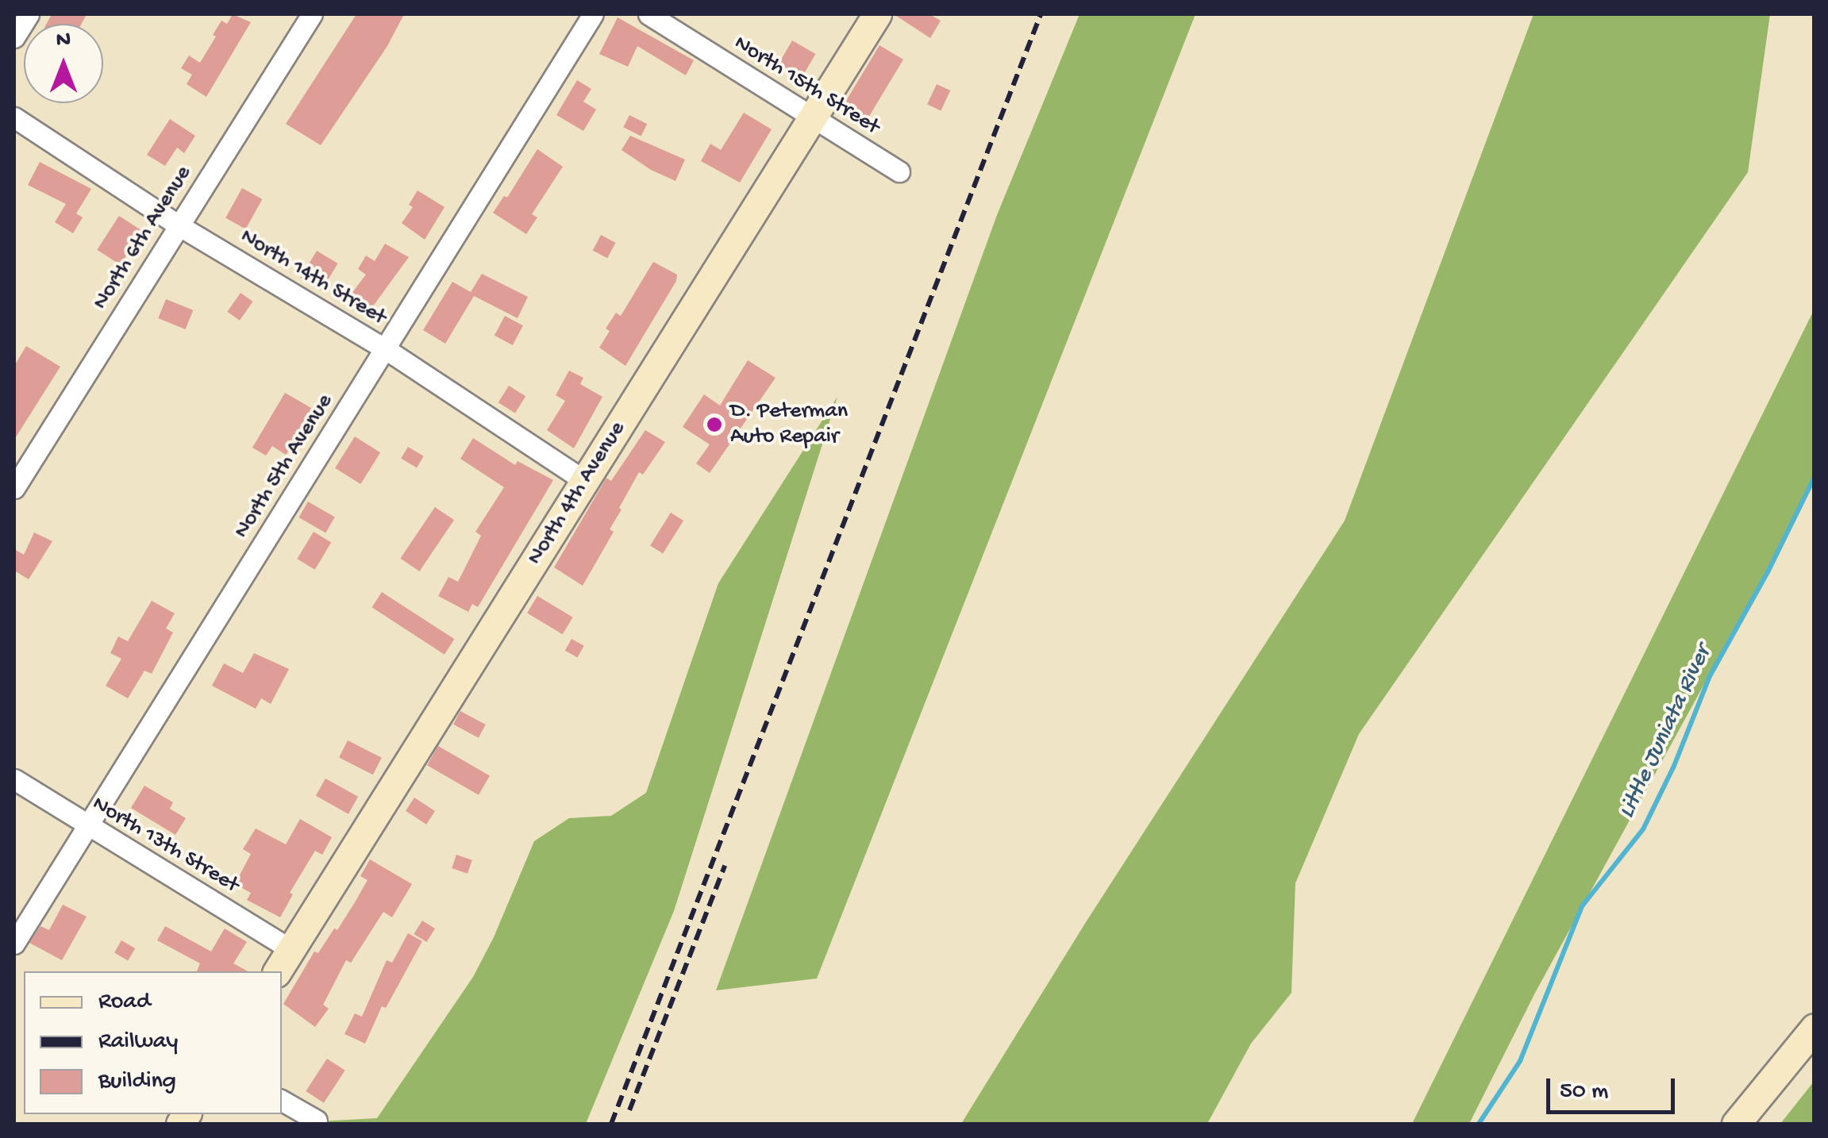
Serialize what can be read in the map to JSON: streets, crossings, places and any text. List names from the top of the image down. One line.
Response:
{"streets":{"main road":["North 4th Avenue"],"street":["North 15th Street","North 6th Avenue","North 14th Street","North 5th Avenue","North 13th Street"]},"crossings":[["North 15th Street","North 4th Avenue"],["North 6th Avenue","North 14th Street"],["North 14th Street","North 5th Avenue"],["North 14th Street","North 4th Avenue"],["North 5th Avenue","North 13th Street"],["North 4th Avenue","North 13th Street"]],"water":["Little Juniata River"],"places":["D. Peterman Auto Repair"],"legend":["Road","Railway","Building"],"scale_bar":"50 m","north":"top"}
